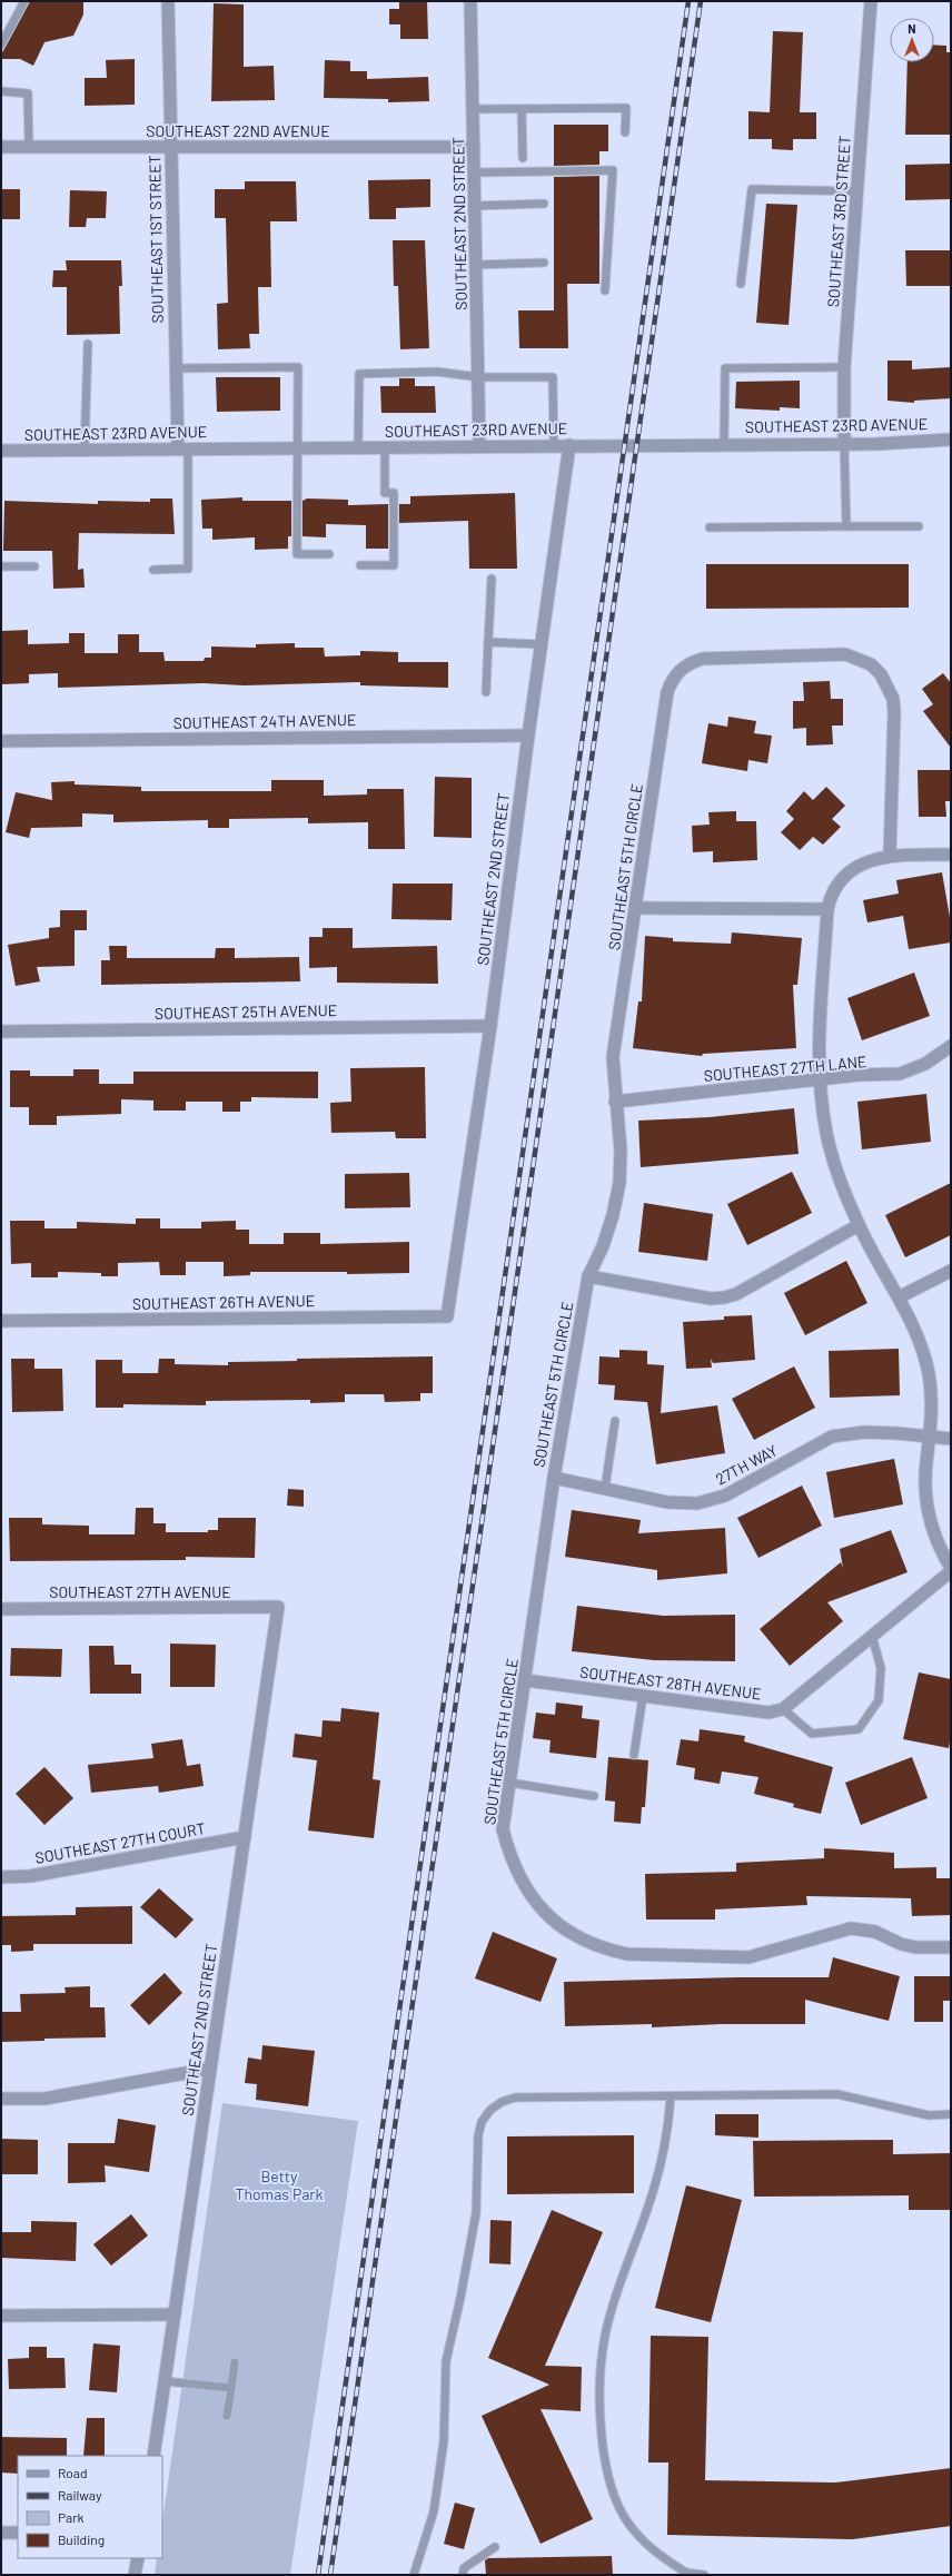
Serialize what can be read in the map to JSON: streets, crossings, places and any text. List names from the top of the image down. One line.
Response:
{"streets":{"street":["SOUTHEAST 22ND AVENUE","SOUTHEAST 3RD STREET","SOUTHEAST 2ND STREET","SOUTHEAST 1ST STREET","SOUTHEAST 23RD AVENUE","SOUTHEAST 24TH AVENUE","SOUTHEAST 5TH CIRCLE","SOUTHEAST 25TH AVENUE","SOUTHEAST 27TH LANE","SOUTHEAST 26TH AVENUE","27TH WAY","SOUTHEAST 27TH AVENUE","SOUTHEAST 28TH AVENUE","SOUTHEAST 27TH COURT"]},"crossings":[["SOUTHEAST 22ND AVENUE","SOUTHEAST 2ND STREET"],["SOUTHEAST 22ND AVENUE","SOUTHEAST 1ST STREET"],["SOUTHEAST 3RD STREET","SOUTHEAST 23RD AVENUE"],["SOUTHEAST 2ND STREET","SOUTHEAST 23RD AVENUE"],["SOUTHEAST 2ND STREET","SOUTHEAST 24TH AVENUE"],["SOUTHEAST 2ND STREET","SOUTHEAST 25TH AVENUE"],["SOUTHEAST 2ND STREET","SOUTHEAST 26TH AVENUE"],["SOUTHEAST 2ND STREET","SOUTHEAST 27TH AVENUE"],["SOUTHEAST 2ND STREET","SOUTHEAST 27TH COURT"],["SOUTHEAST 1ST STREET","SOUTHEAST 23RD AVENUE"],["SOUTHEAST 5TH CIRCLE","SOUTHEAST 27TH LANE"],["SOUTHEAST 5TH CIRCLE","27TH WAY"],["SOUTHEAST 5TH CIRCLE","SOUTHEAST 28TH AVENUE"]],"parks":["Betty Thomas Park"],"legend":["Road","Railway","Park","Building"],"north":"top"}
